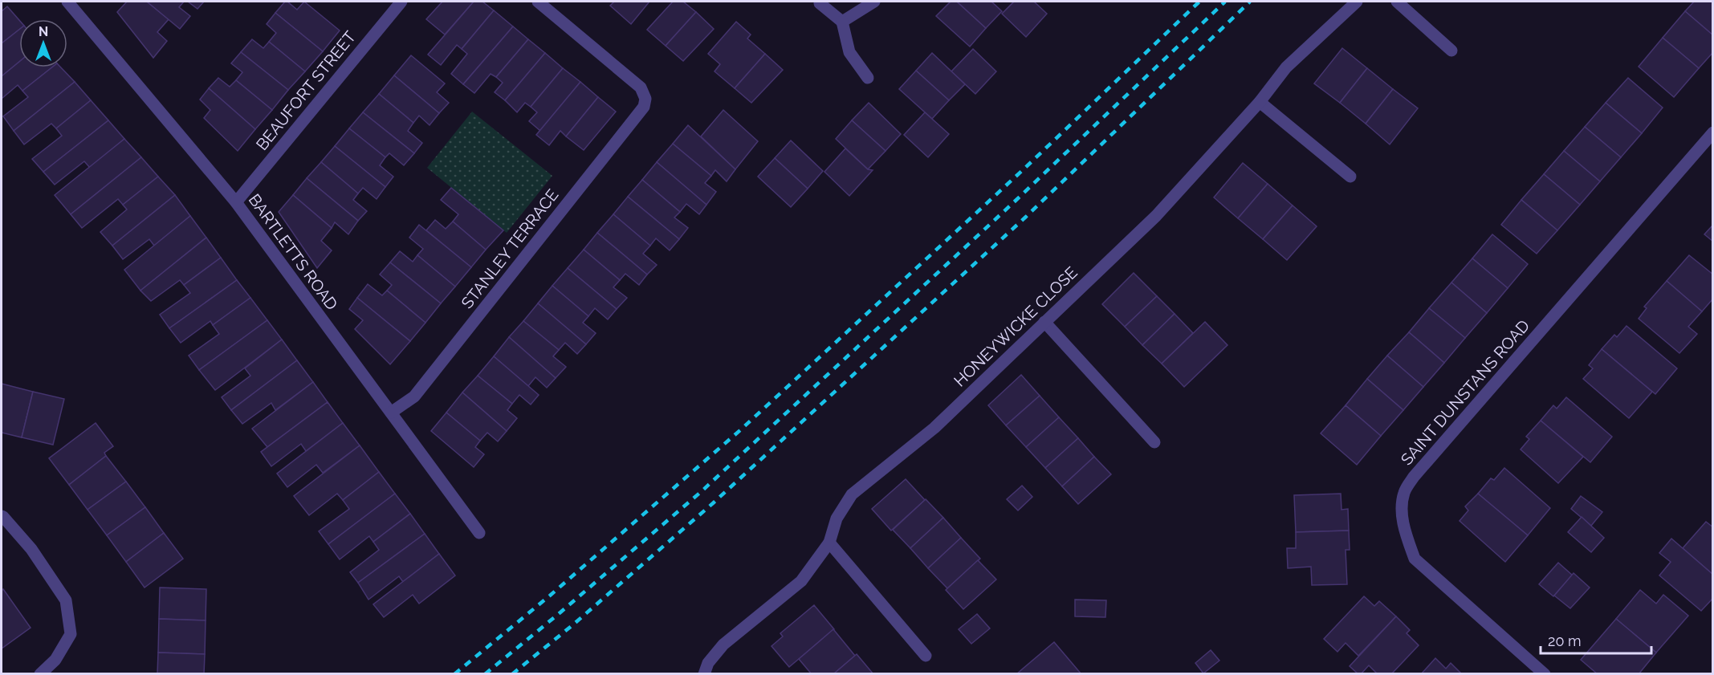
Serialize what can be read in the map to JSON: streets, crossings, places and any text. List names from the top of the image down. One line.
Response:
{"streets":{"street":["BEAUFORT STREET","STANLEY TERRACE","BARTLETTS ROAD","HONEYWICKE CLOSE","SAINT DUNSTANS ROAD"]},"crossings":[["BEAUFORT STREET","BARTLETTS ROAD"],["STANLEY TERRACE","BARTLETTS ROAD"]],"scale_bar":"20 m","north":"top"}
